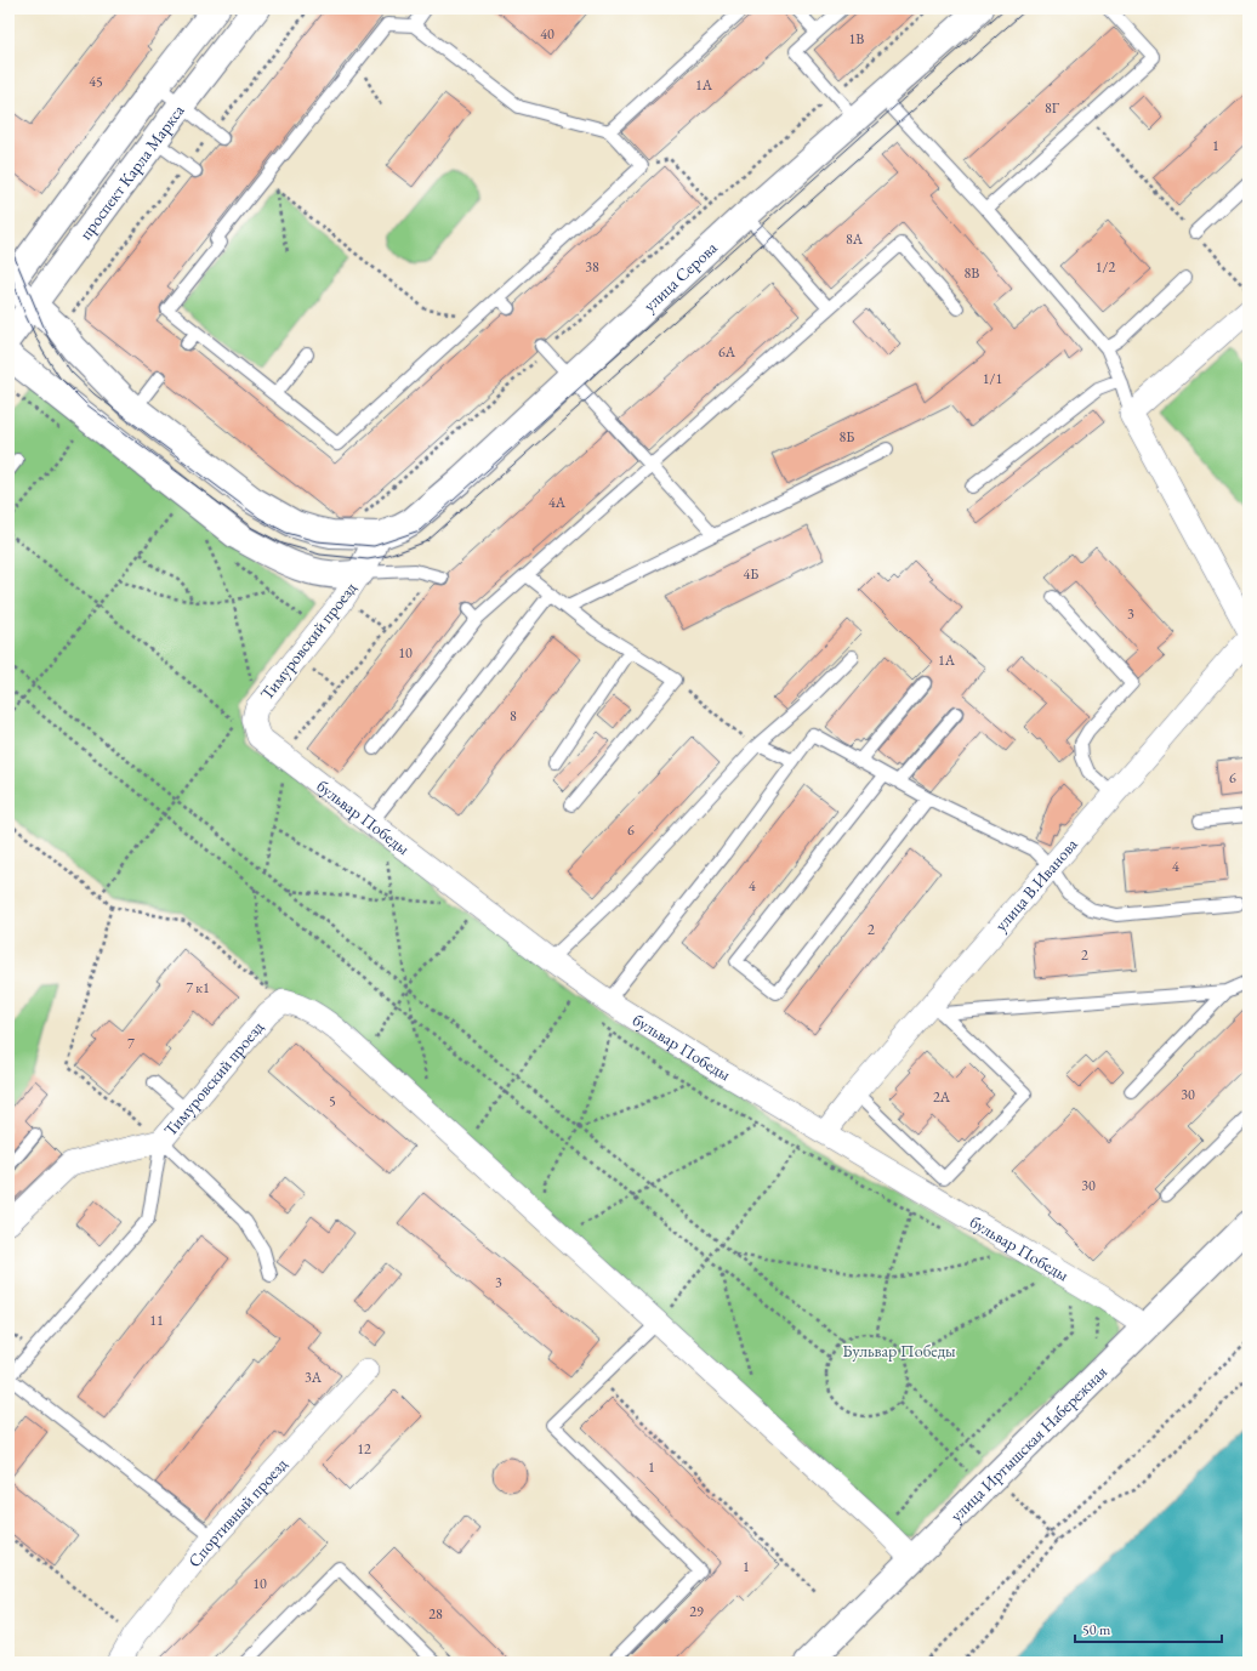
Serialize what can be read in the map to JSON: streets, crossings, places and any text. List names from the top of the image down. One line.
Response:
{"streets":{"street":["проспект Карла Маркса","улица Серова","Тимуровский проезд","бульвар Победы","улица В.Иванова","улица Иртышская Набережная","Спортивный проезд"]},"crossings":[["улица Серова","Тимуровский проезд"],["Тимуровский проезд","бульвар Победы"],["бульвар Победы","улица В.Иванова"],["бульвар Победы","улица Иртышская Набережная"]],"parks":["Бульвар Победы"],"house_numbers":["40","1В","45","1А","8Г","1","8А","38","1/2","8В","6А","1/1","8Б","4А","4Б","3","10","1А","8","6","6","4","4","2","2","7 к1","7","30","2А","5","30","3","11","3А","12","1","1","10","29","28"],"scale_bar":"50 m"}
